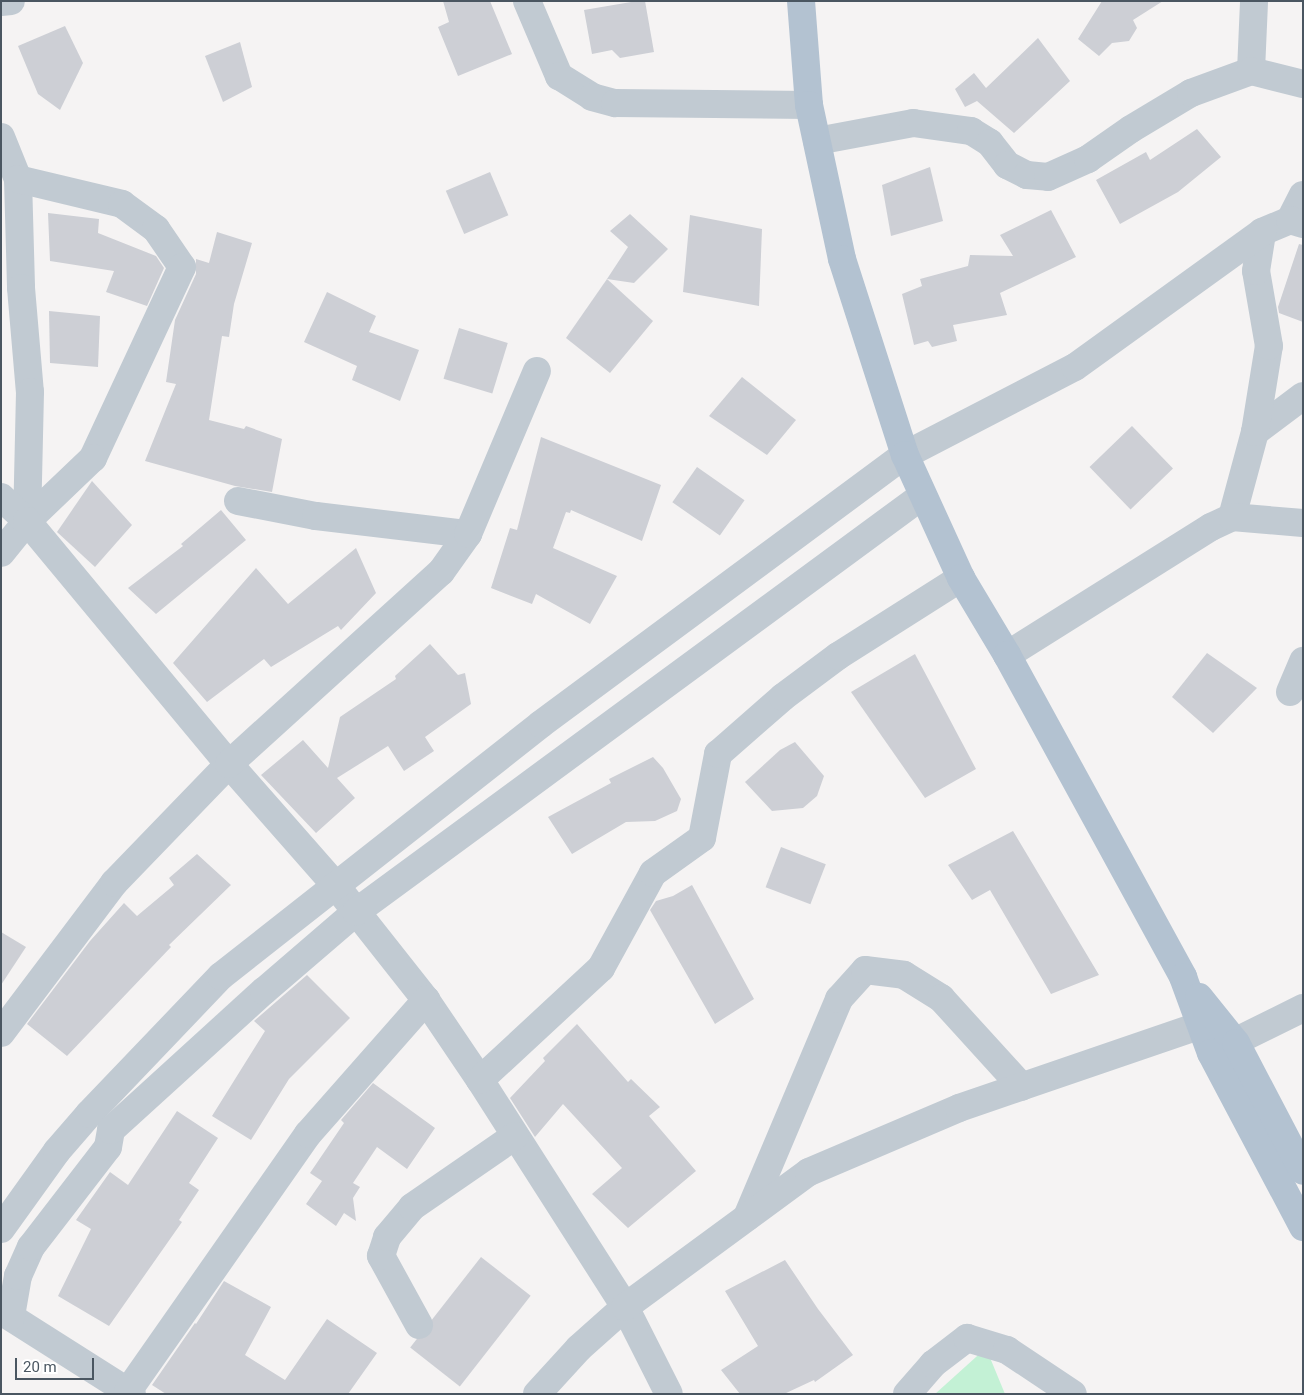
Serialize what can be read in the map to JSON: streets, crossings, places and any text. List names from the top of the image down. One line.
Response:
{"scale_bar":"20 m"}
